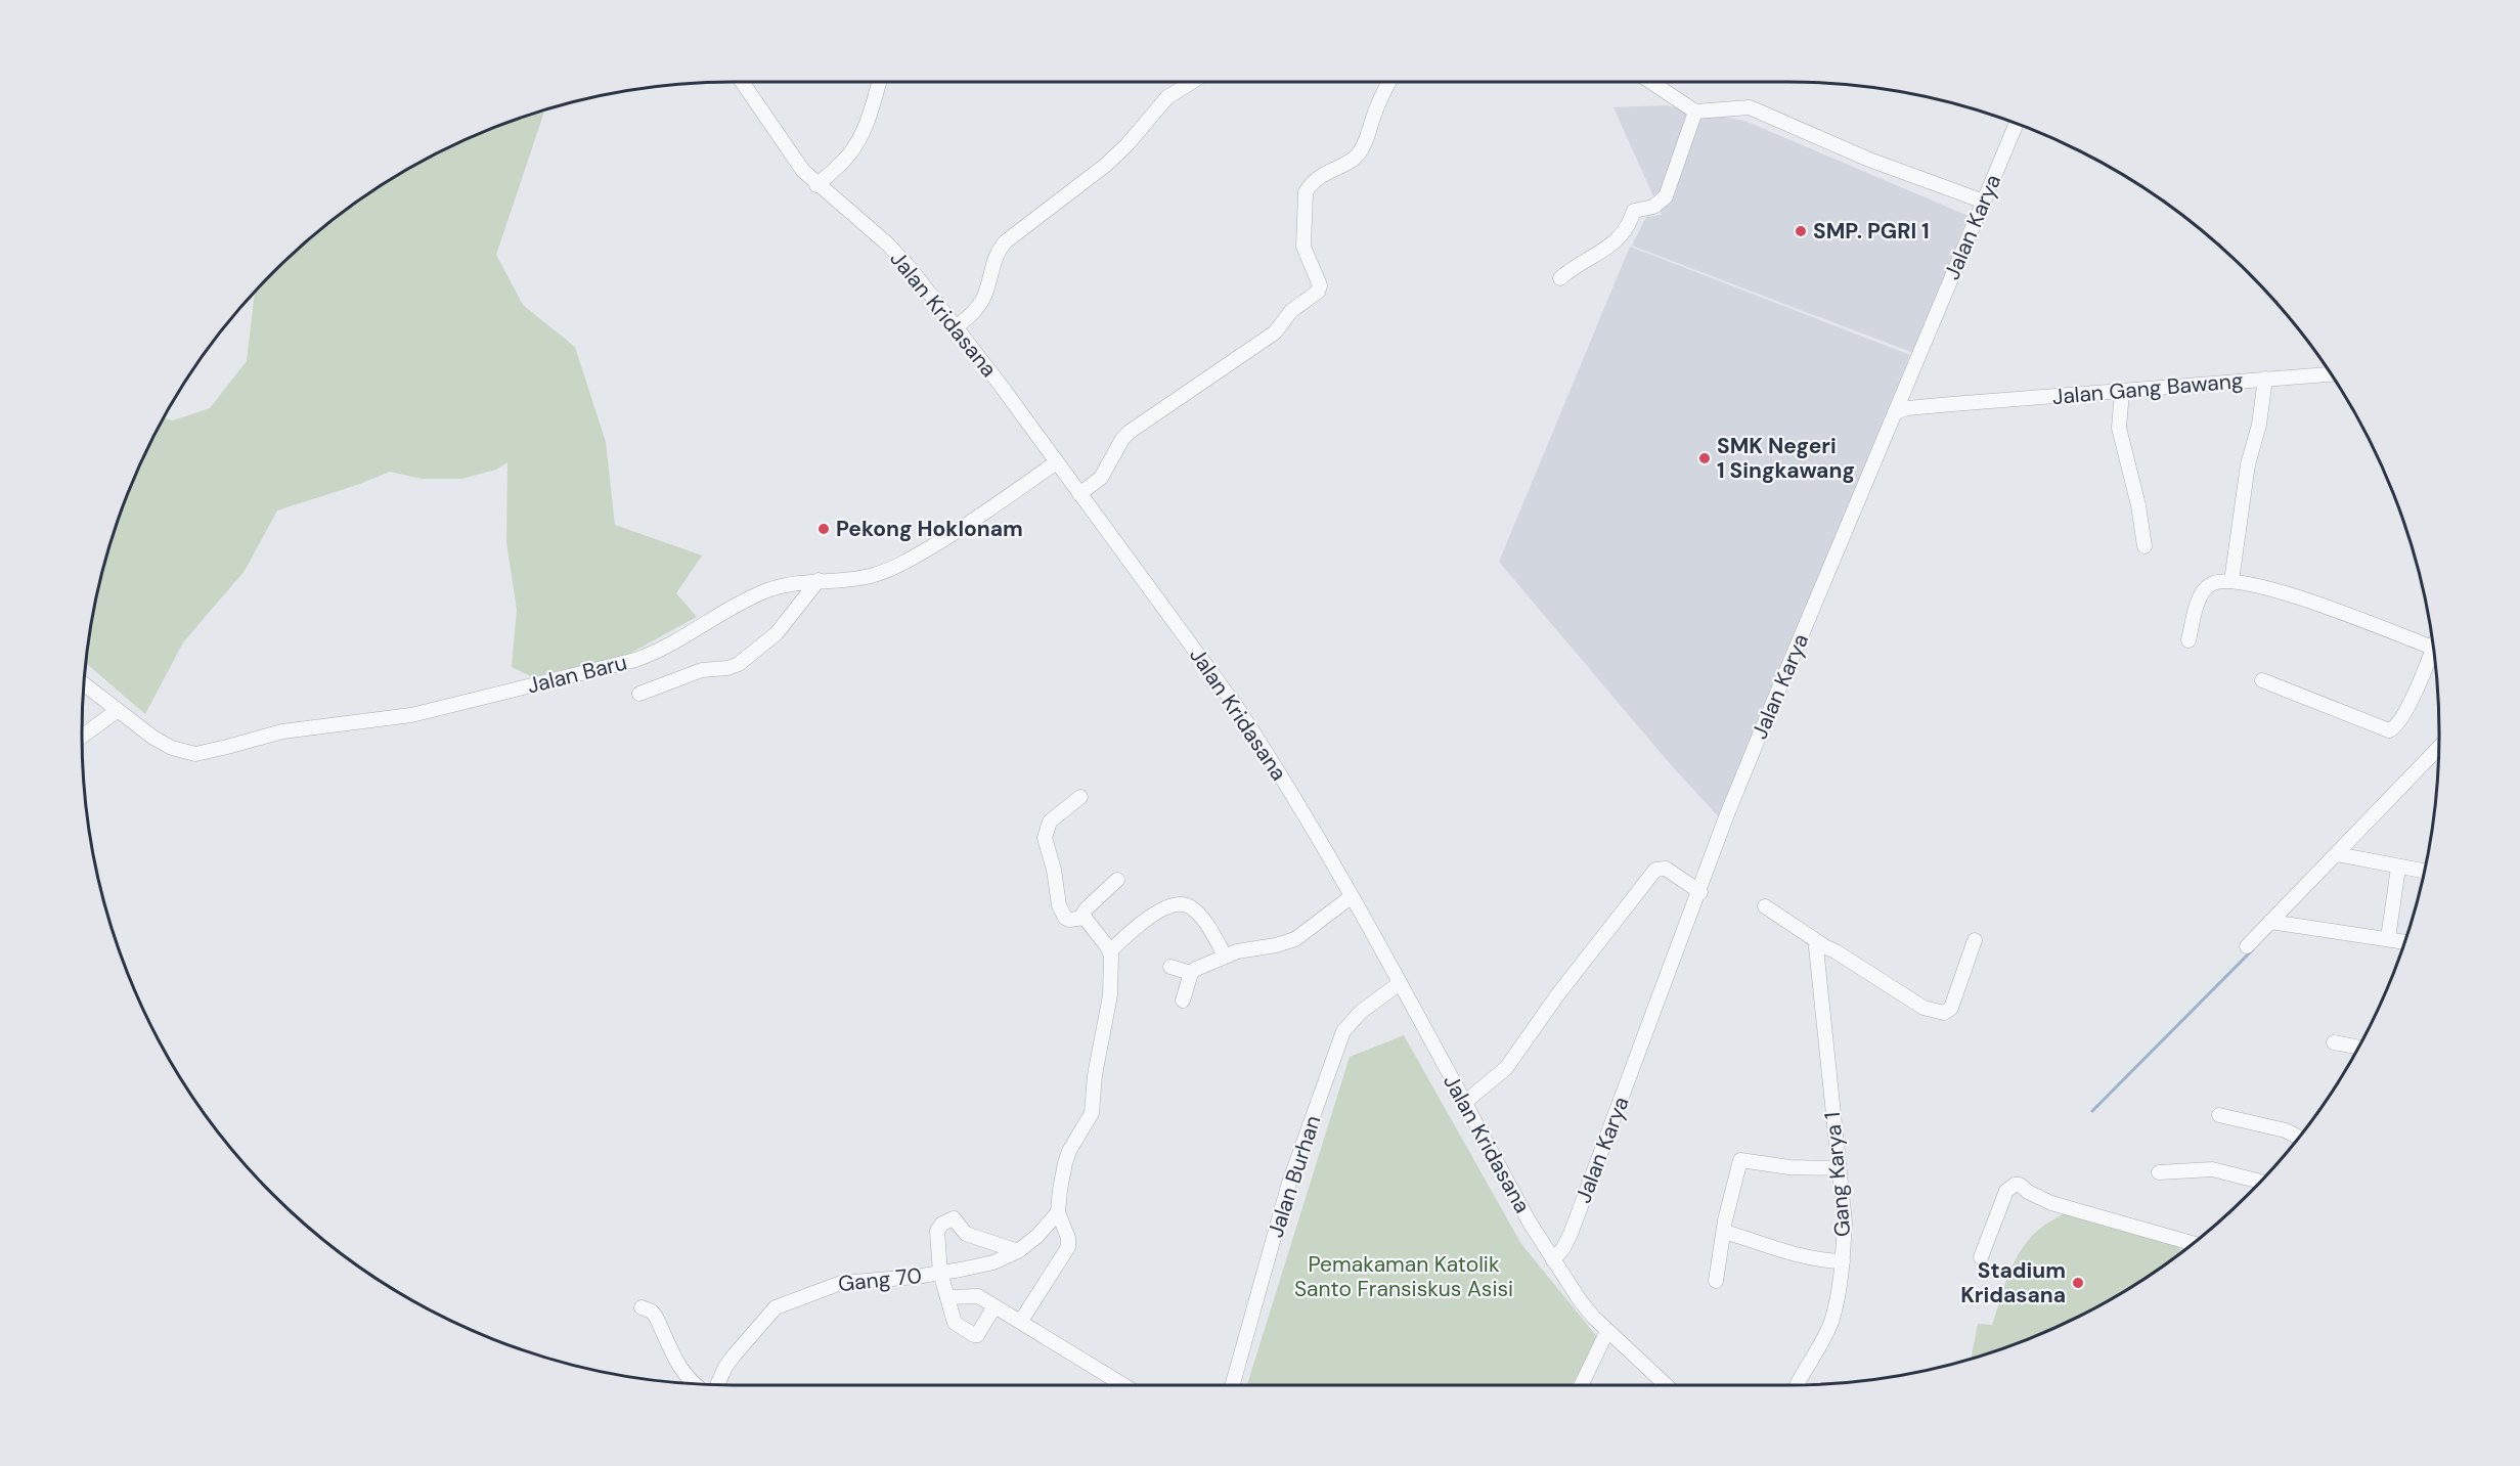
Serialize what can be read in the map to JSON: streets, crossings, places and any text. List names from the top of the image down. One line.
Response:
{"streets":{"street":["Jalan Karya","Jalan Kridasana","Jalan Gang Bawang","Jalan Baru","Gang Karya 1","Jalan Burhan","Gang 70"]},"crossings":[["Jalan Karya","Jalan Kridasana"],["Jalan Karya","Jalan Gang Bawang"],["Jalan Kridasana","Jalan Baru"],["Jalan Kridasana","Jalan Burhan"]],"parks":["Pemakaman Katolik Santo Fransiskus Asisi"],"places":["SMP. PGRI 1","SMK Negeri 1 Singkawang","Pekong Hoklonam","Stadium Kridasana"]}
